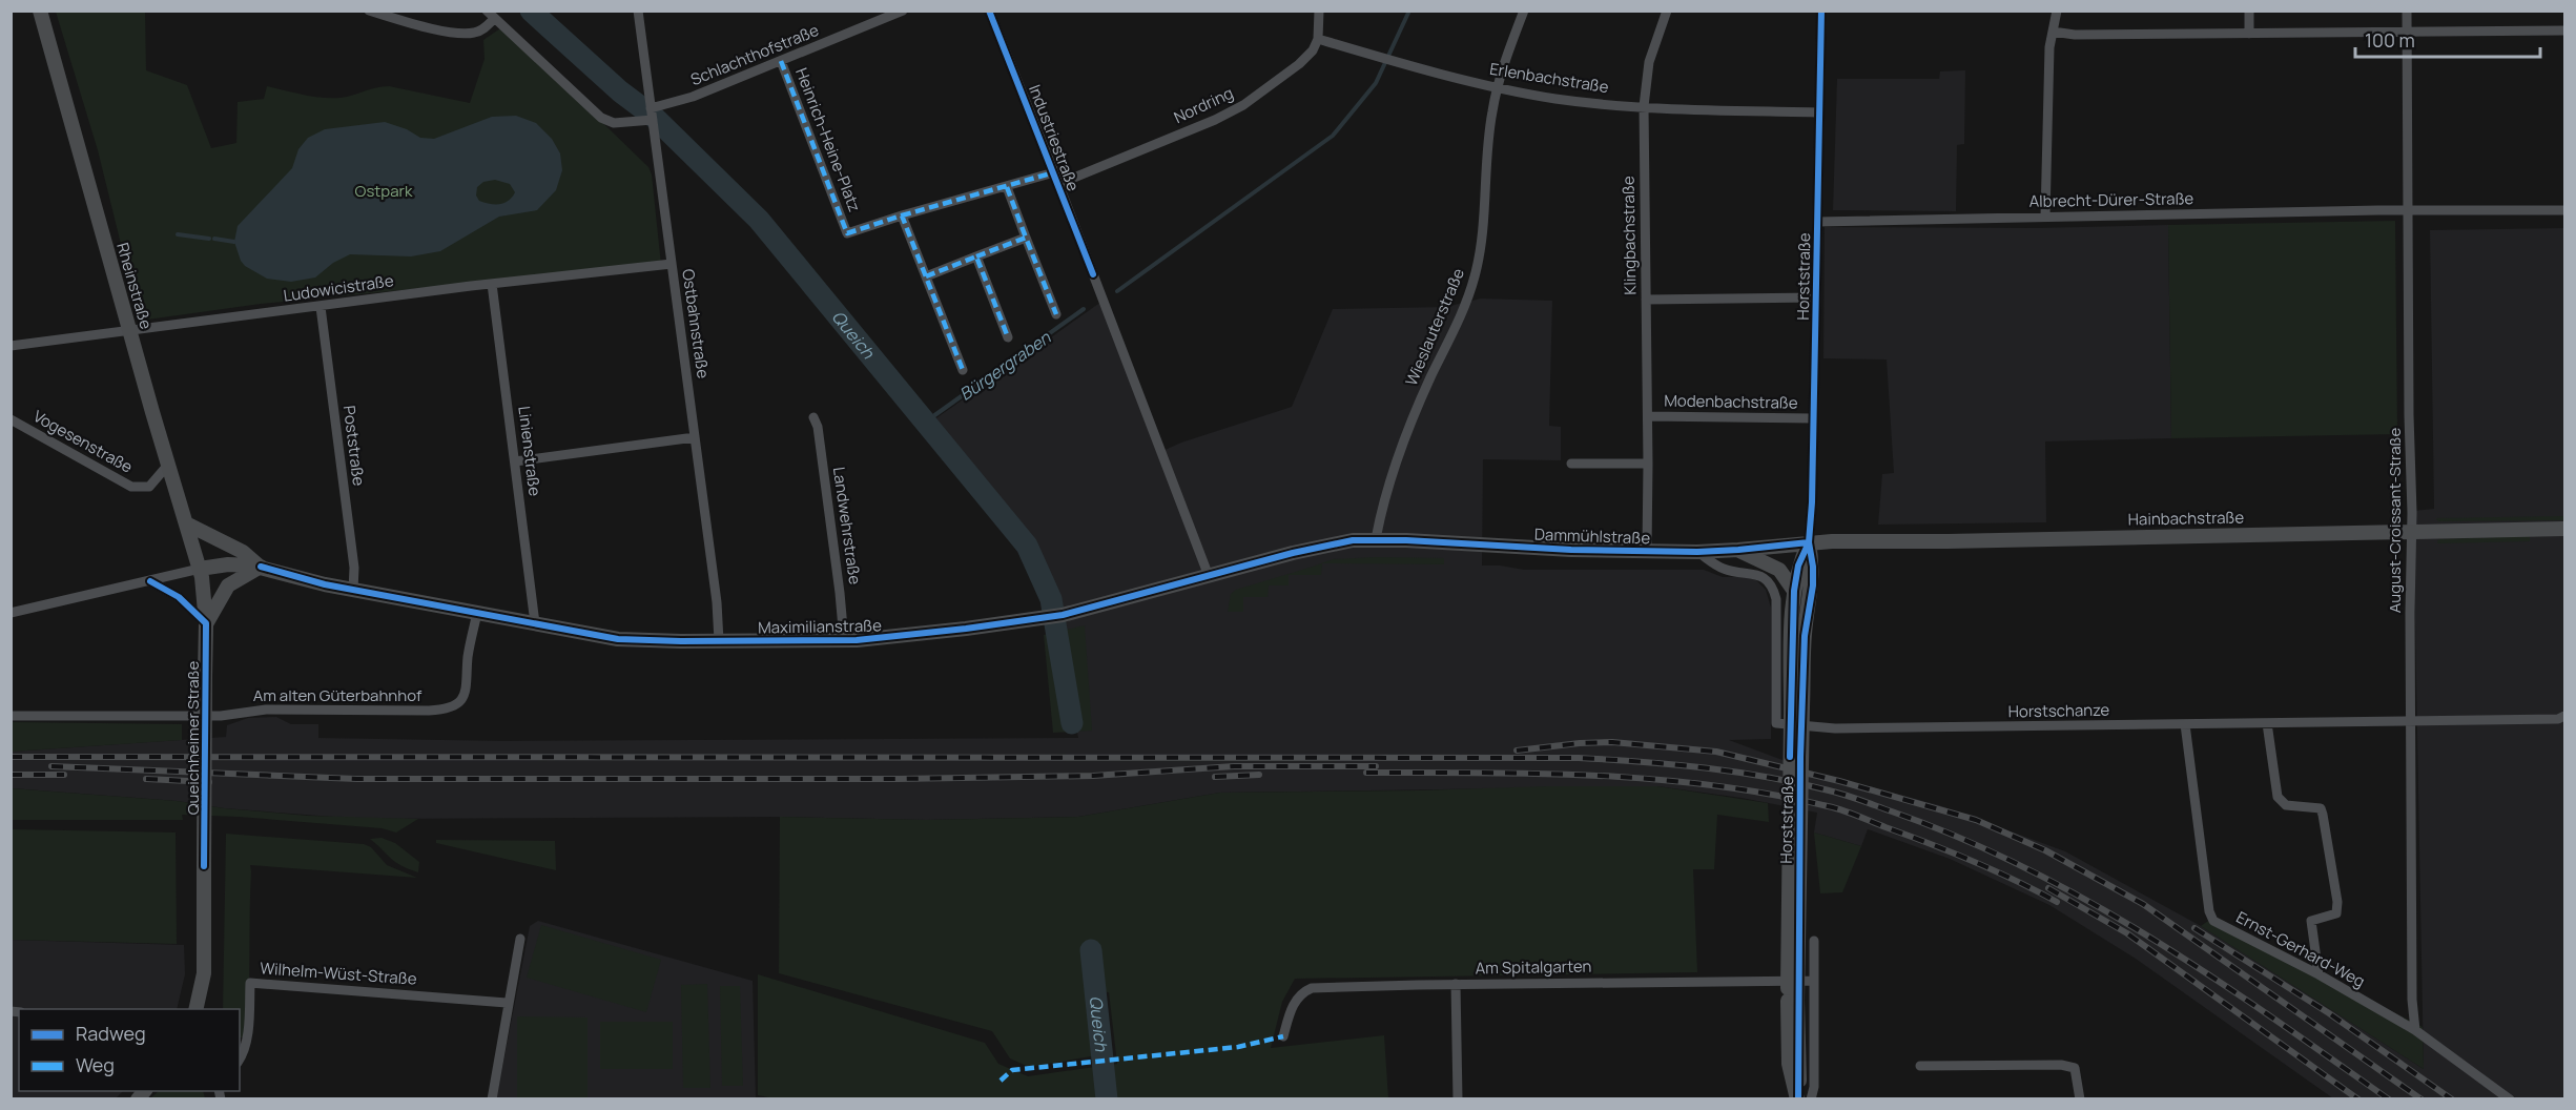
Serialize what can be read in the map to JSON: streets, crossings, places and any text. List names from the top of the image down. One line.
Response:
{"streets":{"street":["Schlachthofstraße","Erlenbachstraße","Nordring","Industriestraße","Heinrich-Heine-Platz","Albrecht-Dürer-Straße","Klingbachstraße","Horststraße","Rheinstraße","Ludowicistraße","Ostbahnstraße","Wieslauterstraße","Modenbachstraße","Vogesenstraße","Poststraße","Linienstraße","Hainbachstraße","August-Croissant-Straße","Landwehrstraße","Dammühlstraße","Maximilianstraße","Am alten Güterbahnhof","Horstschanze","Queichheimer Straße","Ernst-Gerhard-Weg","Am Spitalgarten","Wilhelm-Wüst-Straße"]},"crossings":[["Schlachthofstraße","Heinrich-Heine-Platz"],["Schlachthofstraße","Ostbahnstraße"],["Erlenbachstraße","Nordring"],["Erlenbachstraße","Klingbachstraße"],["Erlenbachstraße","Horststraße"],["Erlenbachstraße","Wieslauterstraße"],["Nordring","Industriestraße"],["Industriestraße","Maximilianstraße"],["Albrecht-Dürer-Straße","Horststraße"],["Albrecht-Dürer-Straße","August-Croissant-Straße"],["Klingbachstraße","Modenbachstraße"],["Klingbachstraße","Dammühlstraße"],["Horststraße","Modenbachstraße"],["Horststraße","Hainbachstraße"],["Horststraße","Dammühlstraße"],["Rheinstraße","Ludowicistraße"],["Rheinstraße","Vogesenstraße"],["Rheinstraße","Maximilianstraße"],["Rheinstraße","Queichheimer Straße"],["Ludowicistraße","Ostbahnstraße"],["Ludowicistraße","Poststraße"],["Ludowicistraße","Linienstraße"],["Ostbahnstraße","Maximilianstraße"],["Wieslauterstraße","Dammühlstraße"],["Wieslauterstraße","Maximilianstraße"],["Poststraße","Maximilianstraße"],["Linienstraße","Maximilianstraße"],["Hainbachstraße","August-Croissant-Straße"],["Hainbachstraße","Dammühlstraße"],["August-Croissant-Straße","Horstschanze"],["August-Croissant-Straße","Ernst-Gerhard-Weg"],["Landwehrstraße","Maximilianstraße"],["Dammühlstraße","Maximilianstraße"],["Dammühlstraße","Horstschanze"],["Maximilianstraße","Am alten Güterbahnhof"],["Maximilianstraße","Queichheimer Straße"],["Horstschanze","Ernst-Gerhard-Weg"]],"water":["Queich","Bürgergraben"],"parks":["Ostpark"],"legend":["Radweg","Weg"],"scale_bar":"100 m"}
